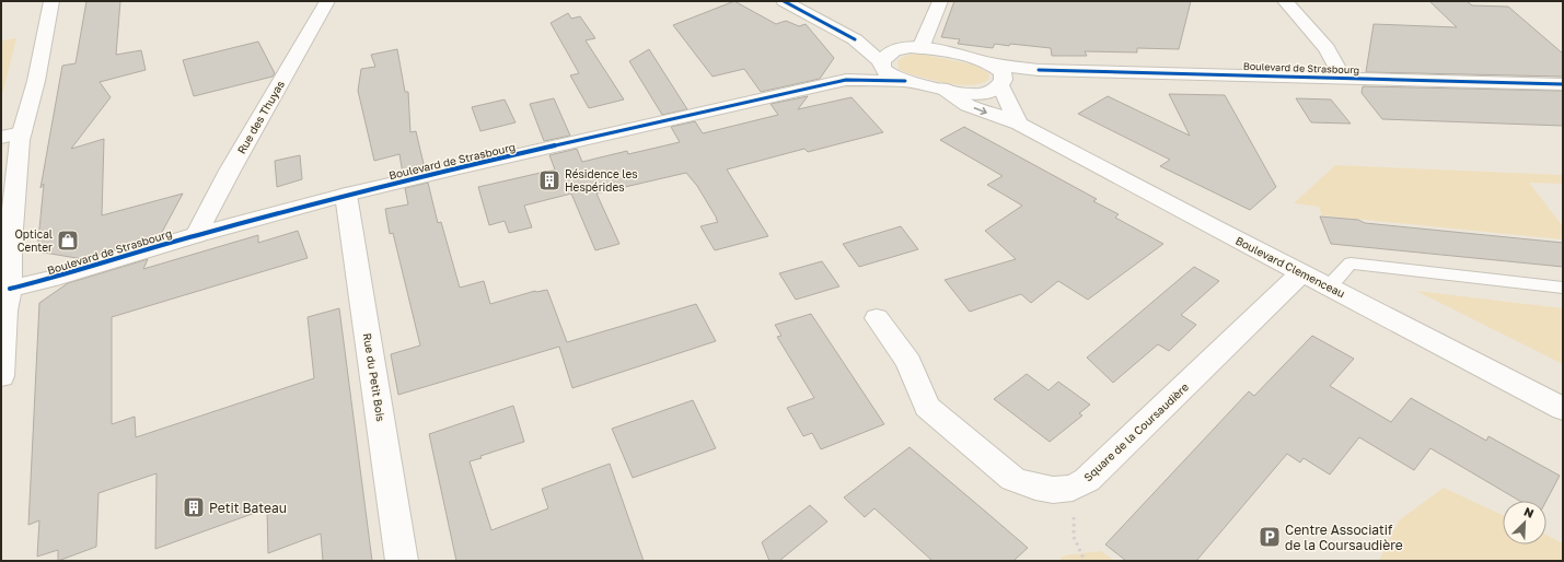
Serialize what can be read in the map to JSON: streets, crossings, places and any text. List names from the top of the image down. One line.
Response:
{"streets":{"street":["Boulevard de Strasbourg","Rue des Thuyas","Boulevard Clemenceau","Rue du Petit Bois","Square de la Coursaudière"]},"crossings":[["Boulevard de Strasbourg","Rue des Thuyas"],["Boulevard de Strasbourg","Boulevard Clemenceau"],["Boulevard de Strasbourg","Rue du Petit Bois"],["Boulevard Clemenceau","Square de la Coursaudière"]],"places":{"building":["Résidence les Hespérides","Petit Bateau"],"shop":["Optical Center"],"parking":["Centre Associatif de la Coursaudière"]},"north":"top right"}
